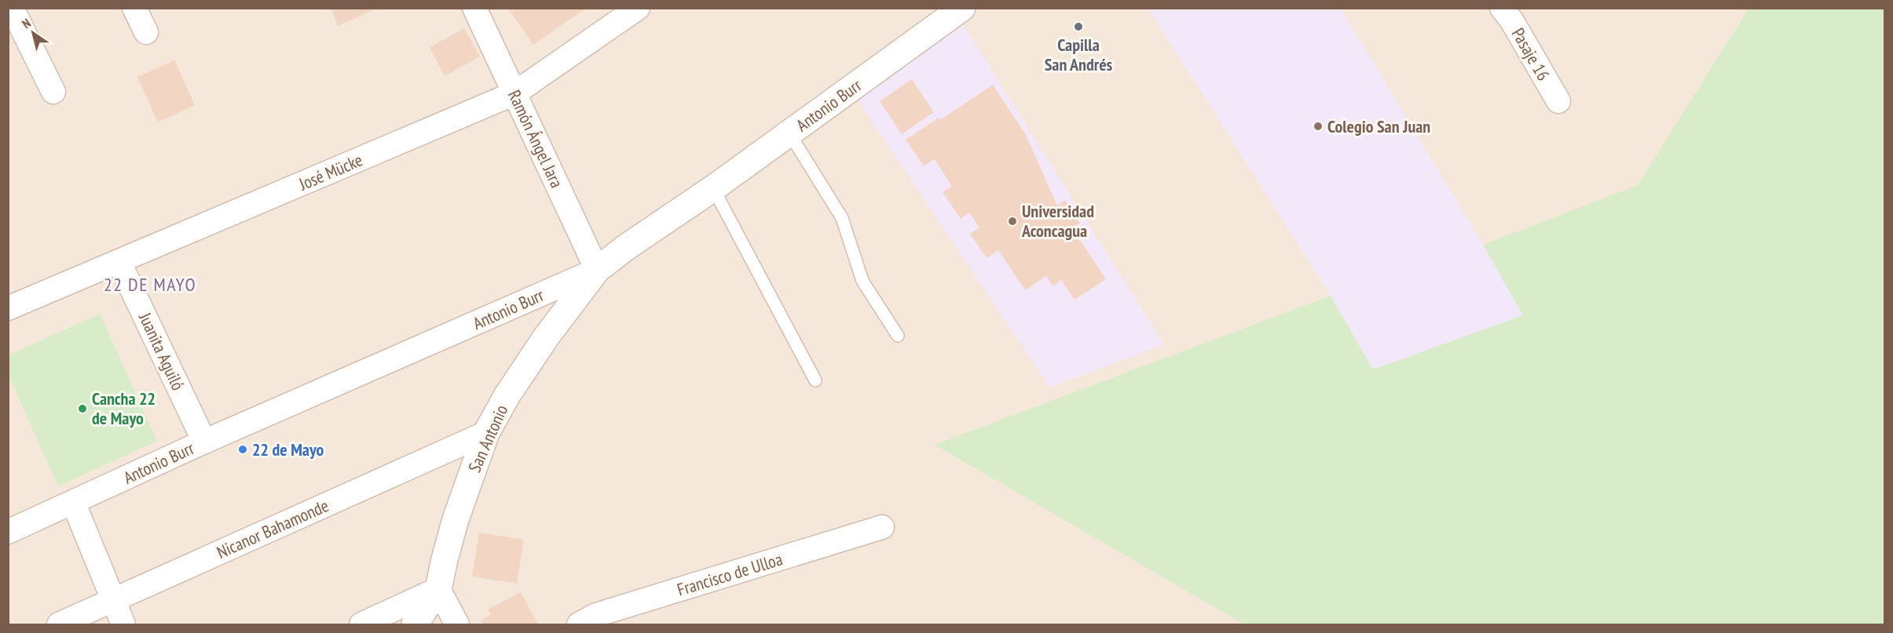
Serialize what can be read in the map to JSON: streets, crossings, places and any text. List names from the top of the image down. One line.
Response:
{"streets":{"street":["Pasaje 16","Antonio Burr","Ramón Ángel Jara","José Mücke","Juanita Aguiló","San Antonio","Nicanor Bahamonde","Francisco de Ulloa"]},"crossings":[["Antonio Burr","Ramón Ángel Jara"],["Antonio Burr","Juanita Aguiló"],["Antonio Burr","San Antonio"],["Ramón Ángel Jara","José Mücke"],["Ramón Ángel Jara","San Antonio"],["José Mücke","Juanita Aguiló"],["San Antonio","Nicanor Bahamonde"]],"districts":["22 DE MAYO"],"places":["Capilla San Andrés","Colegio San Juan","Universidad Aconcagua","Cancha 22 de Mayo","22 de Mayo"],"north":"top left"}
